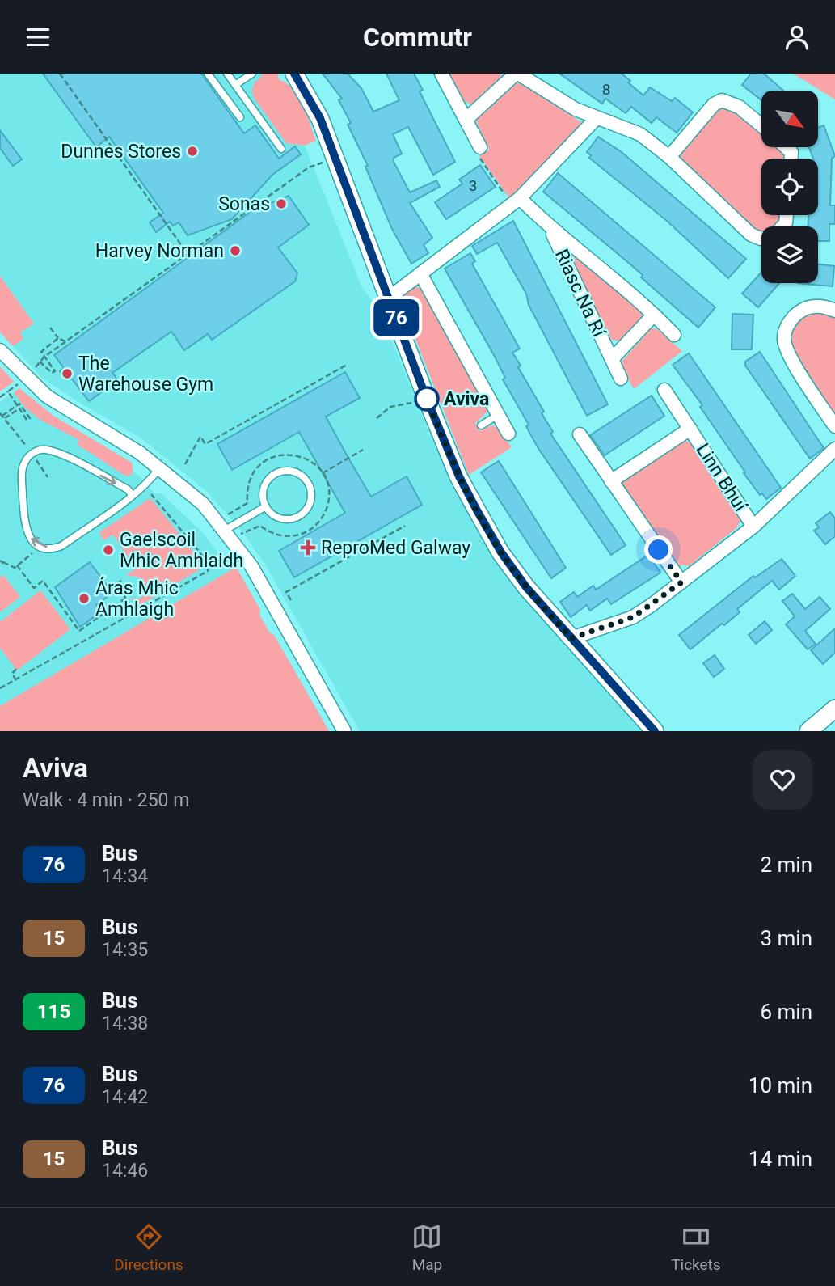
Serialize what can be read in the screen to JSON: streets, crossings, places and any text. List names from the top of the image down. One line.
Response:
{"streets":{"street":["Riasc Na Rí","Linn Bhuí"]},"places":{"other":["Dunnes Stores","Sonas","Harvey Norman","The Warehouse Gym","Aviva","Gaelscoil Mhic Amhlaidh","Áras Mhic Amhlaigh"],"health":["ReproMed Galway"]},"lines":["bus line 76"],"house_numbers":["8","3"],"north":"bottom right","page":{"header":"Commutr","on_map":"76","heading":["Aviva","Walk · 4 min · 250 m"],"list":[{"mark":"76","name":"Bus","note":"14:34","value":"2 min"},{"mark":"15","name":"Bus","note":"14:35","value":"3 min"},{"mark":"115","name":"Bus","note":"14:38","value":"6 min"},{"mark":"76","name":"Bus","note":"14:42","value":"10 min"},{"mark":"15","name":"Bus","note":"14:46","value":"14 min"}],"tabs":["Directions","Map","Tickets"]}}
